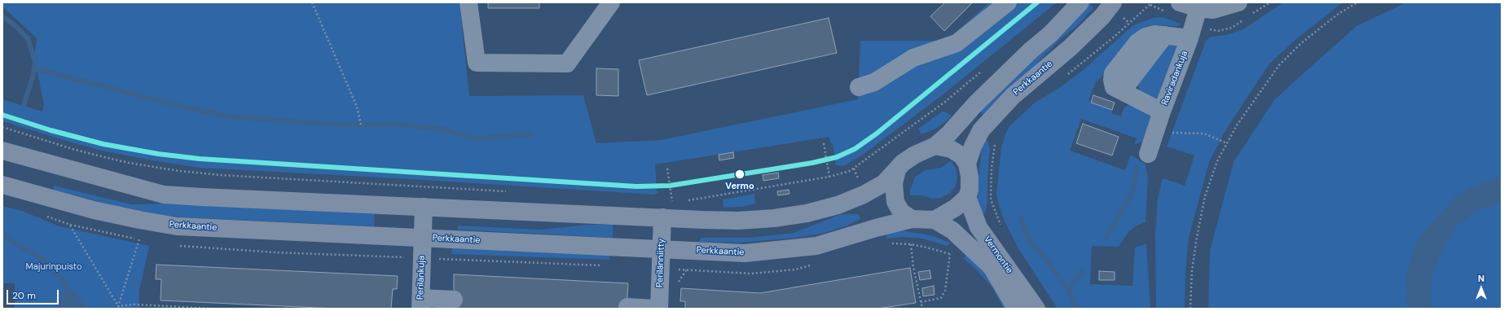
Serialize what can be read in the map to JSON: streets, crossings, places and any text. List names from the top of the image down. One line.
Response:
{"streets":{"main road":["Perkkaantie","Vermontie"],"street":["Raviradankuja","Perilänniitty","Perilänkuja"]},"crossings":[["Perkkaantie","Vermontie"],["Perkkaantie","Perilänniitty"],["Perkkaantie","Perilänkuja"]],"parks":["Majurinpuisto"],"places":["Vermo"],"scale_bar":"20 m","north":"top"}
